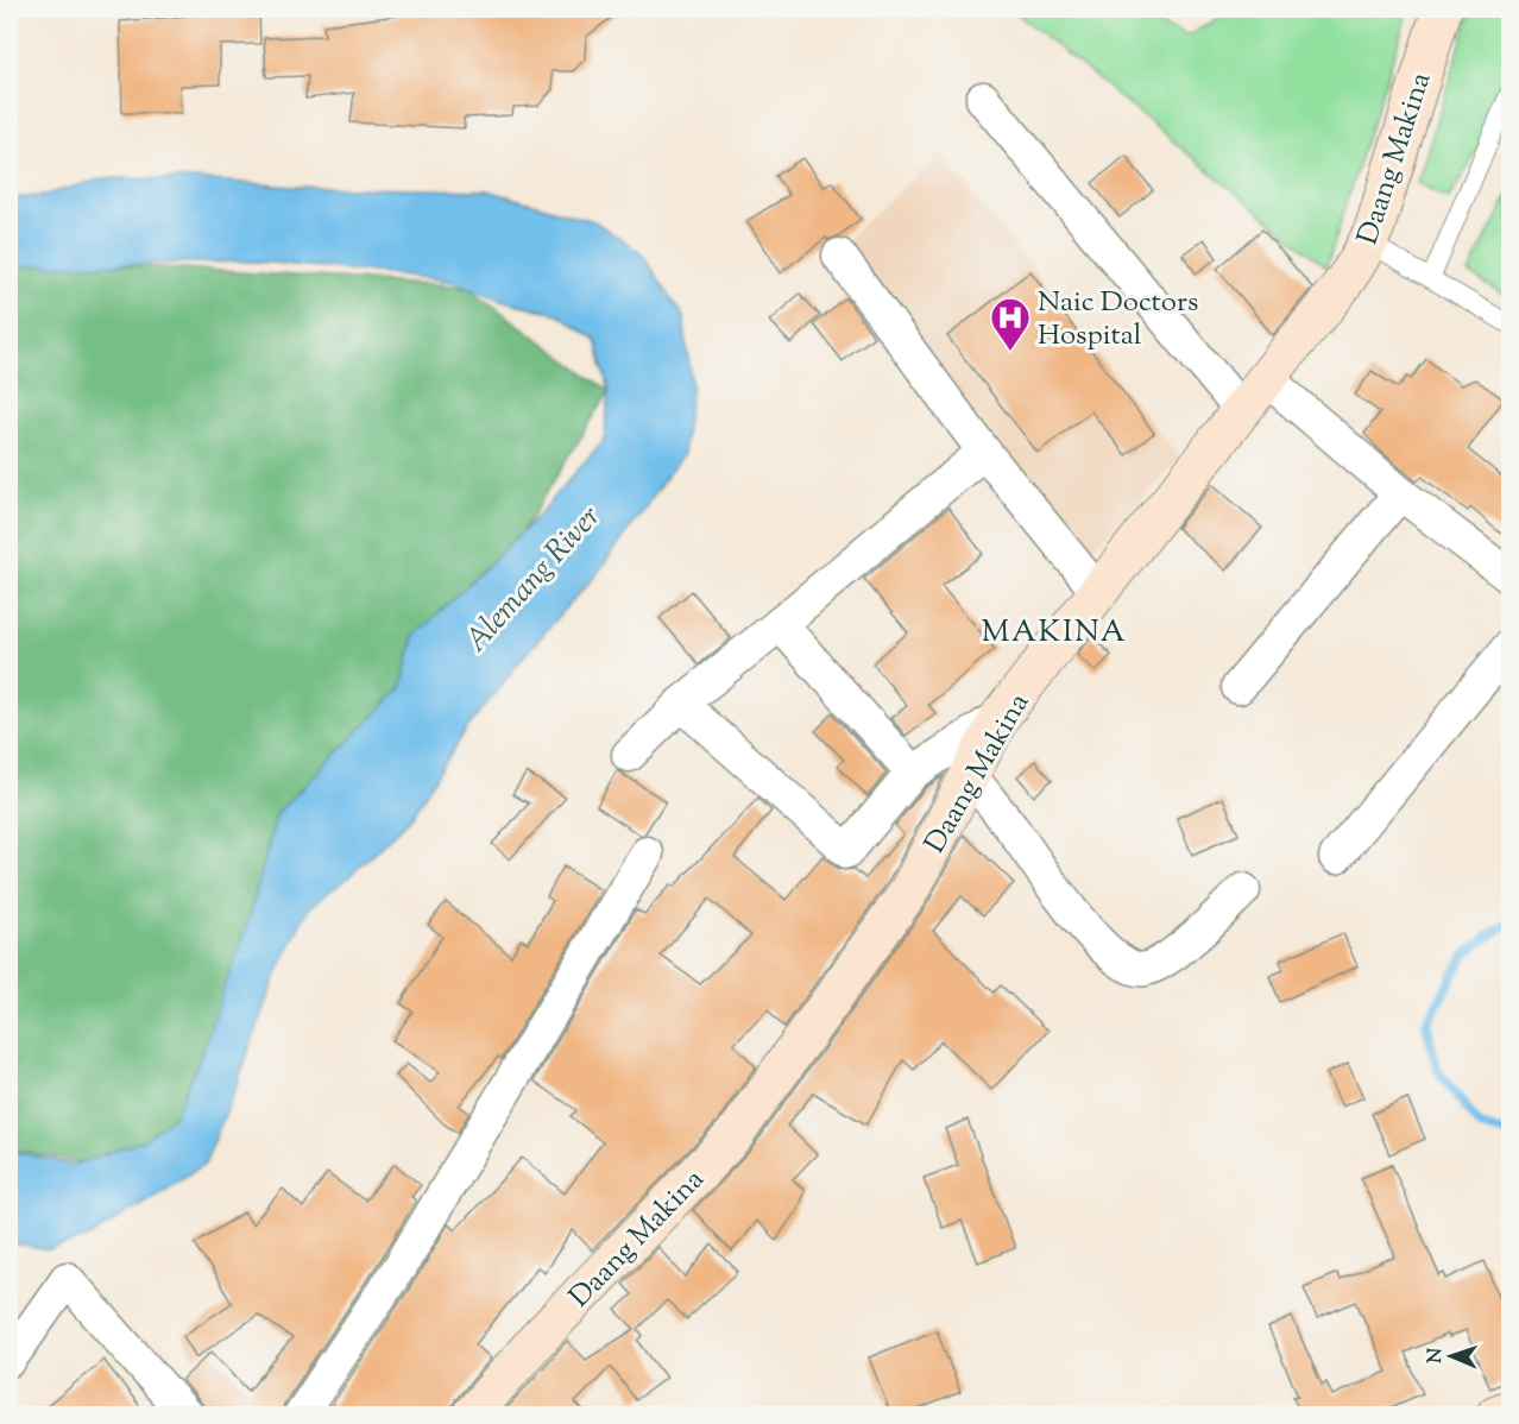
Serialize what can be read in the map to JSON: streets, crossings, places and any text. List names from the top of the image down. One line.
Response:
{"streets":{"street":["Daang Makina"]},"districts":["MAKINA"],"water":["Alemang River"],"places":{"hospital":["Naic Doctors Hospital"]},"north":"left"}
